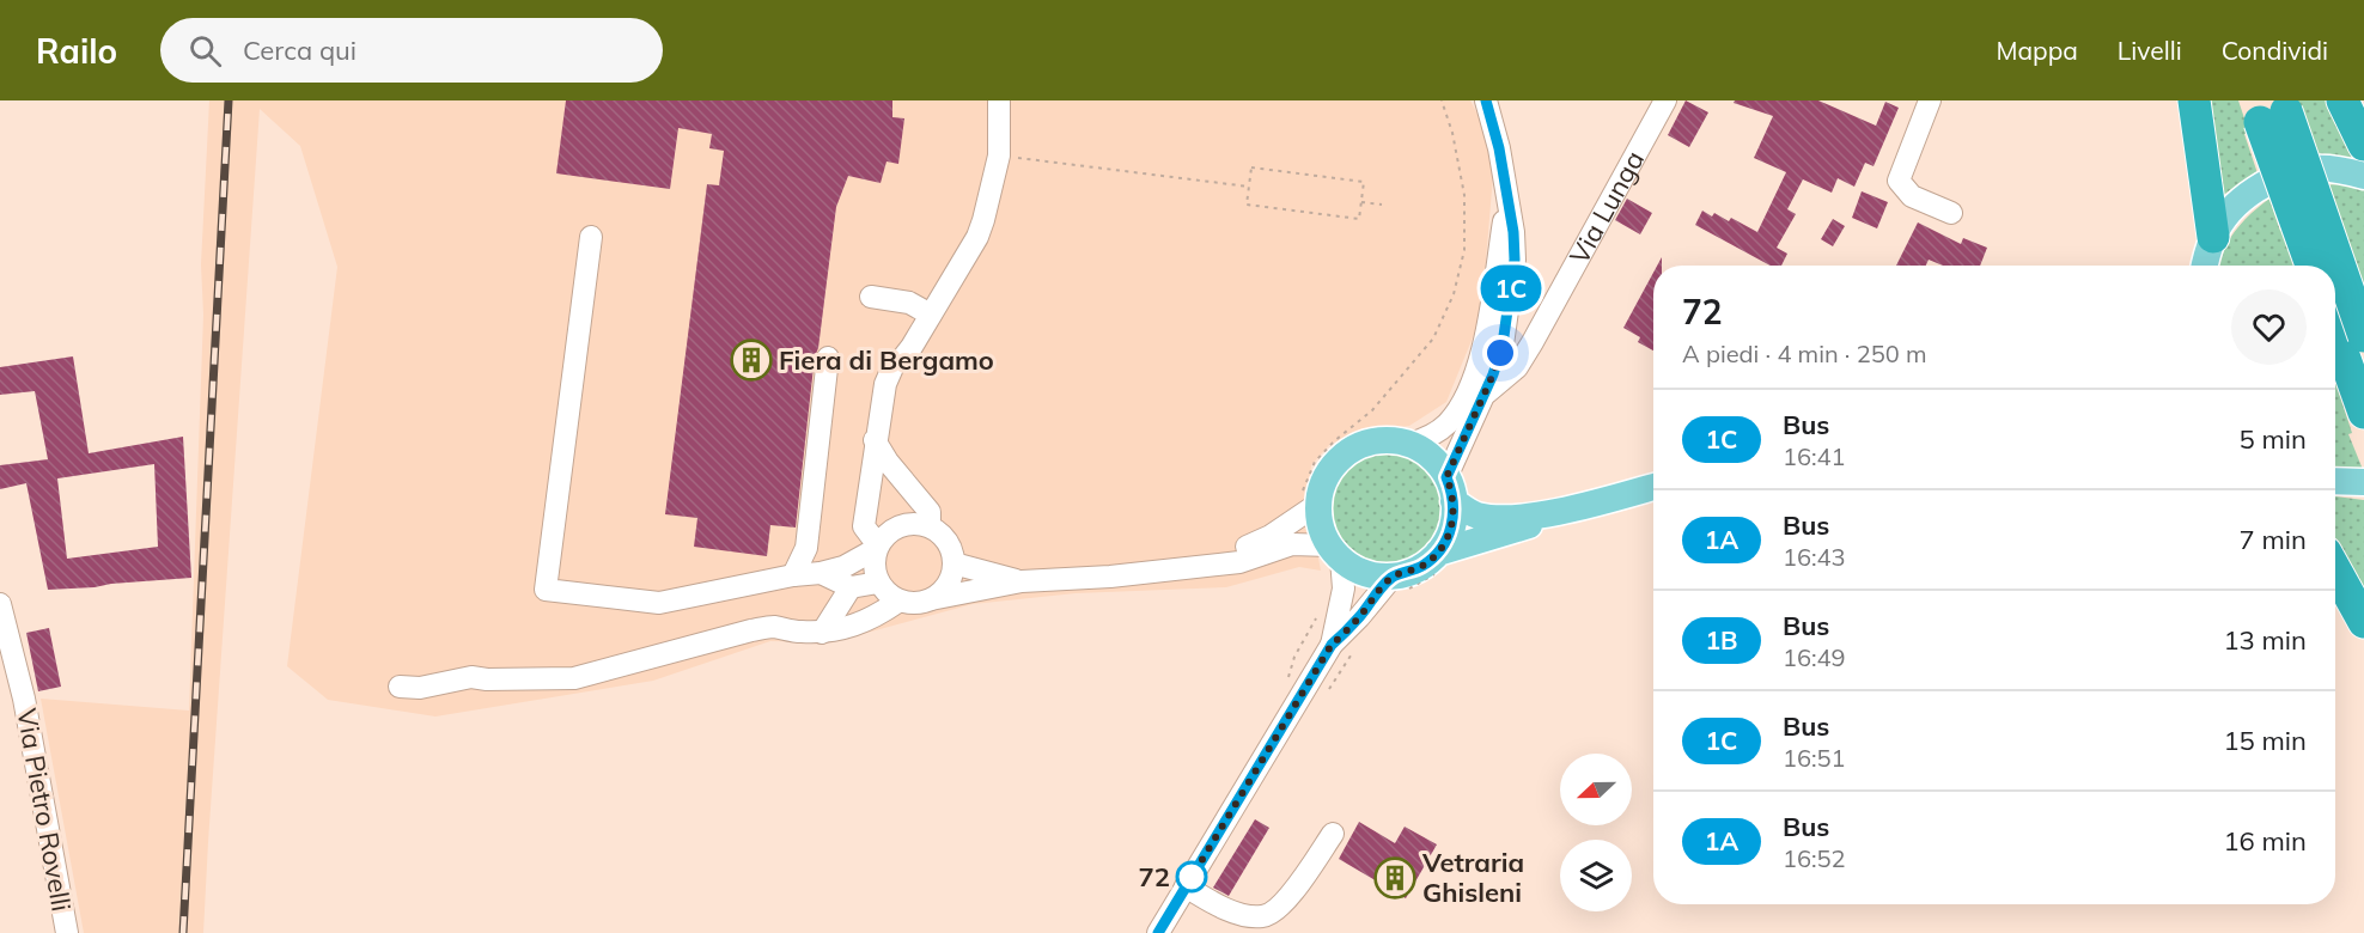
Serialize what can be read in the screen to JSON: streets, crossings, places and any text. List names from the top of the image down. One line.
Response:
{"streets":{"main road":["Via Lunga"],"street":["Via Pietro Rovelli"]},"places":{"building":["Fiera di Bergamo","Vetraria Ghisleni"],"other":["72"]},"lines":["bus line 1C"],"north":"left","page":{"header":"Railo","search":"Cerca qui","nav":["Mappa","Livelli","Condividi"],"on_map":"1C","heading":["72","A piedi · 4 min · 250 m"],"list":[{"mark":"1C","name":"Bus","note":"16:41","value":"5 min"},{"mark":"1A","name":"Bus","note":"16:43","value":"7 min"},{"mark":"1B","name":"Bus","note":"16:49","value":"13 min"},{"mark":"1C","name":"Bus","note":"16:51","value":"15 min"},{"mark":"1A","name":"Bus","note":"16:52","value":"16 min"}]}}
